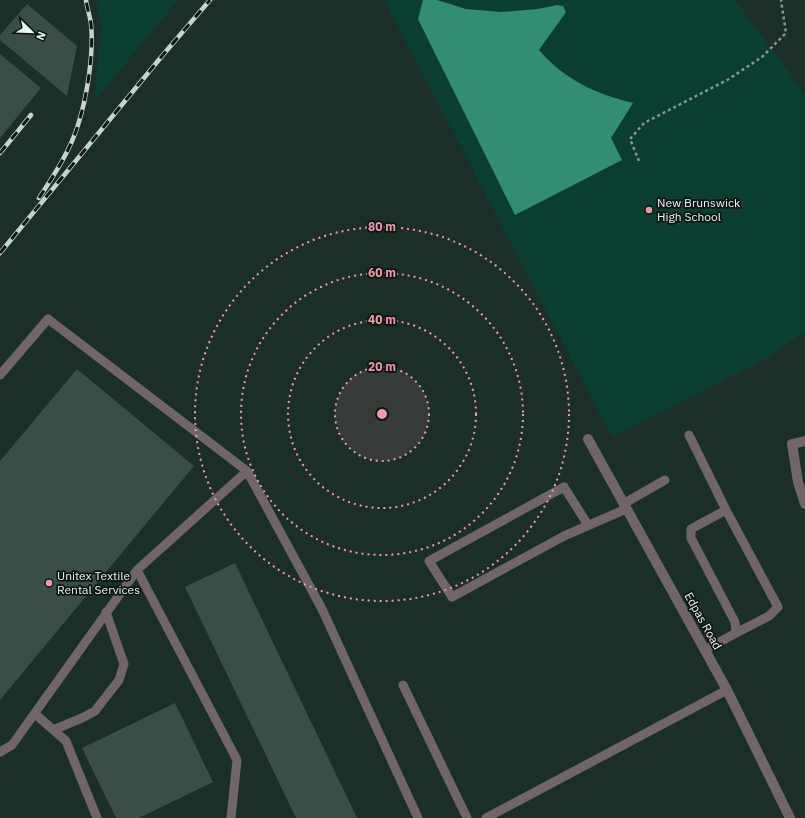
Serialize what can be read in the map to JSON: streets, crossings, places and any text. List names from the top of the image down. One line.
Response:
{"streets":{"street":["Edpas Road"]},"places":["New Brunswick High School","Unitex Textile Rental Services"],"north":"bottom right","rings":["80 m","60 m","40 m","20 m"]}
